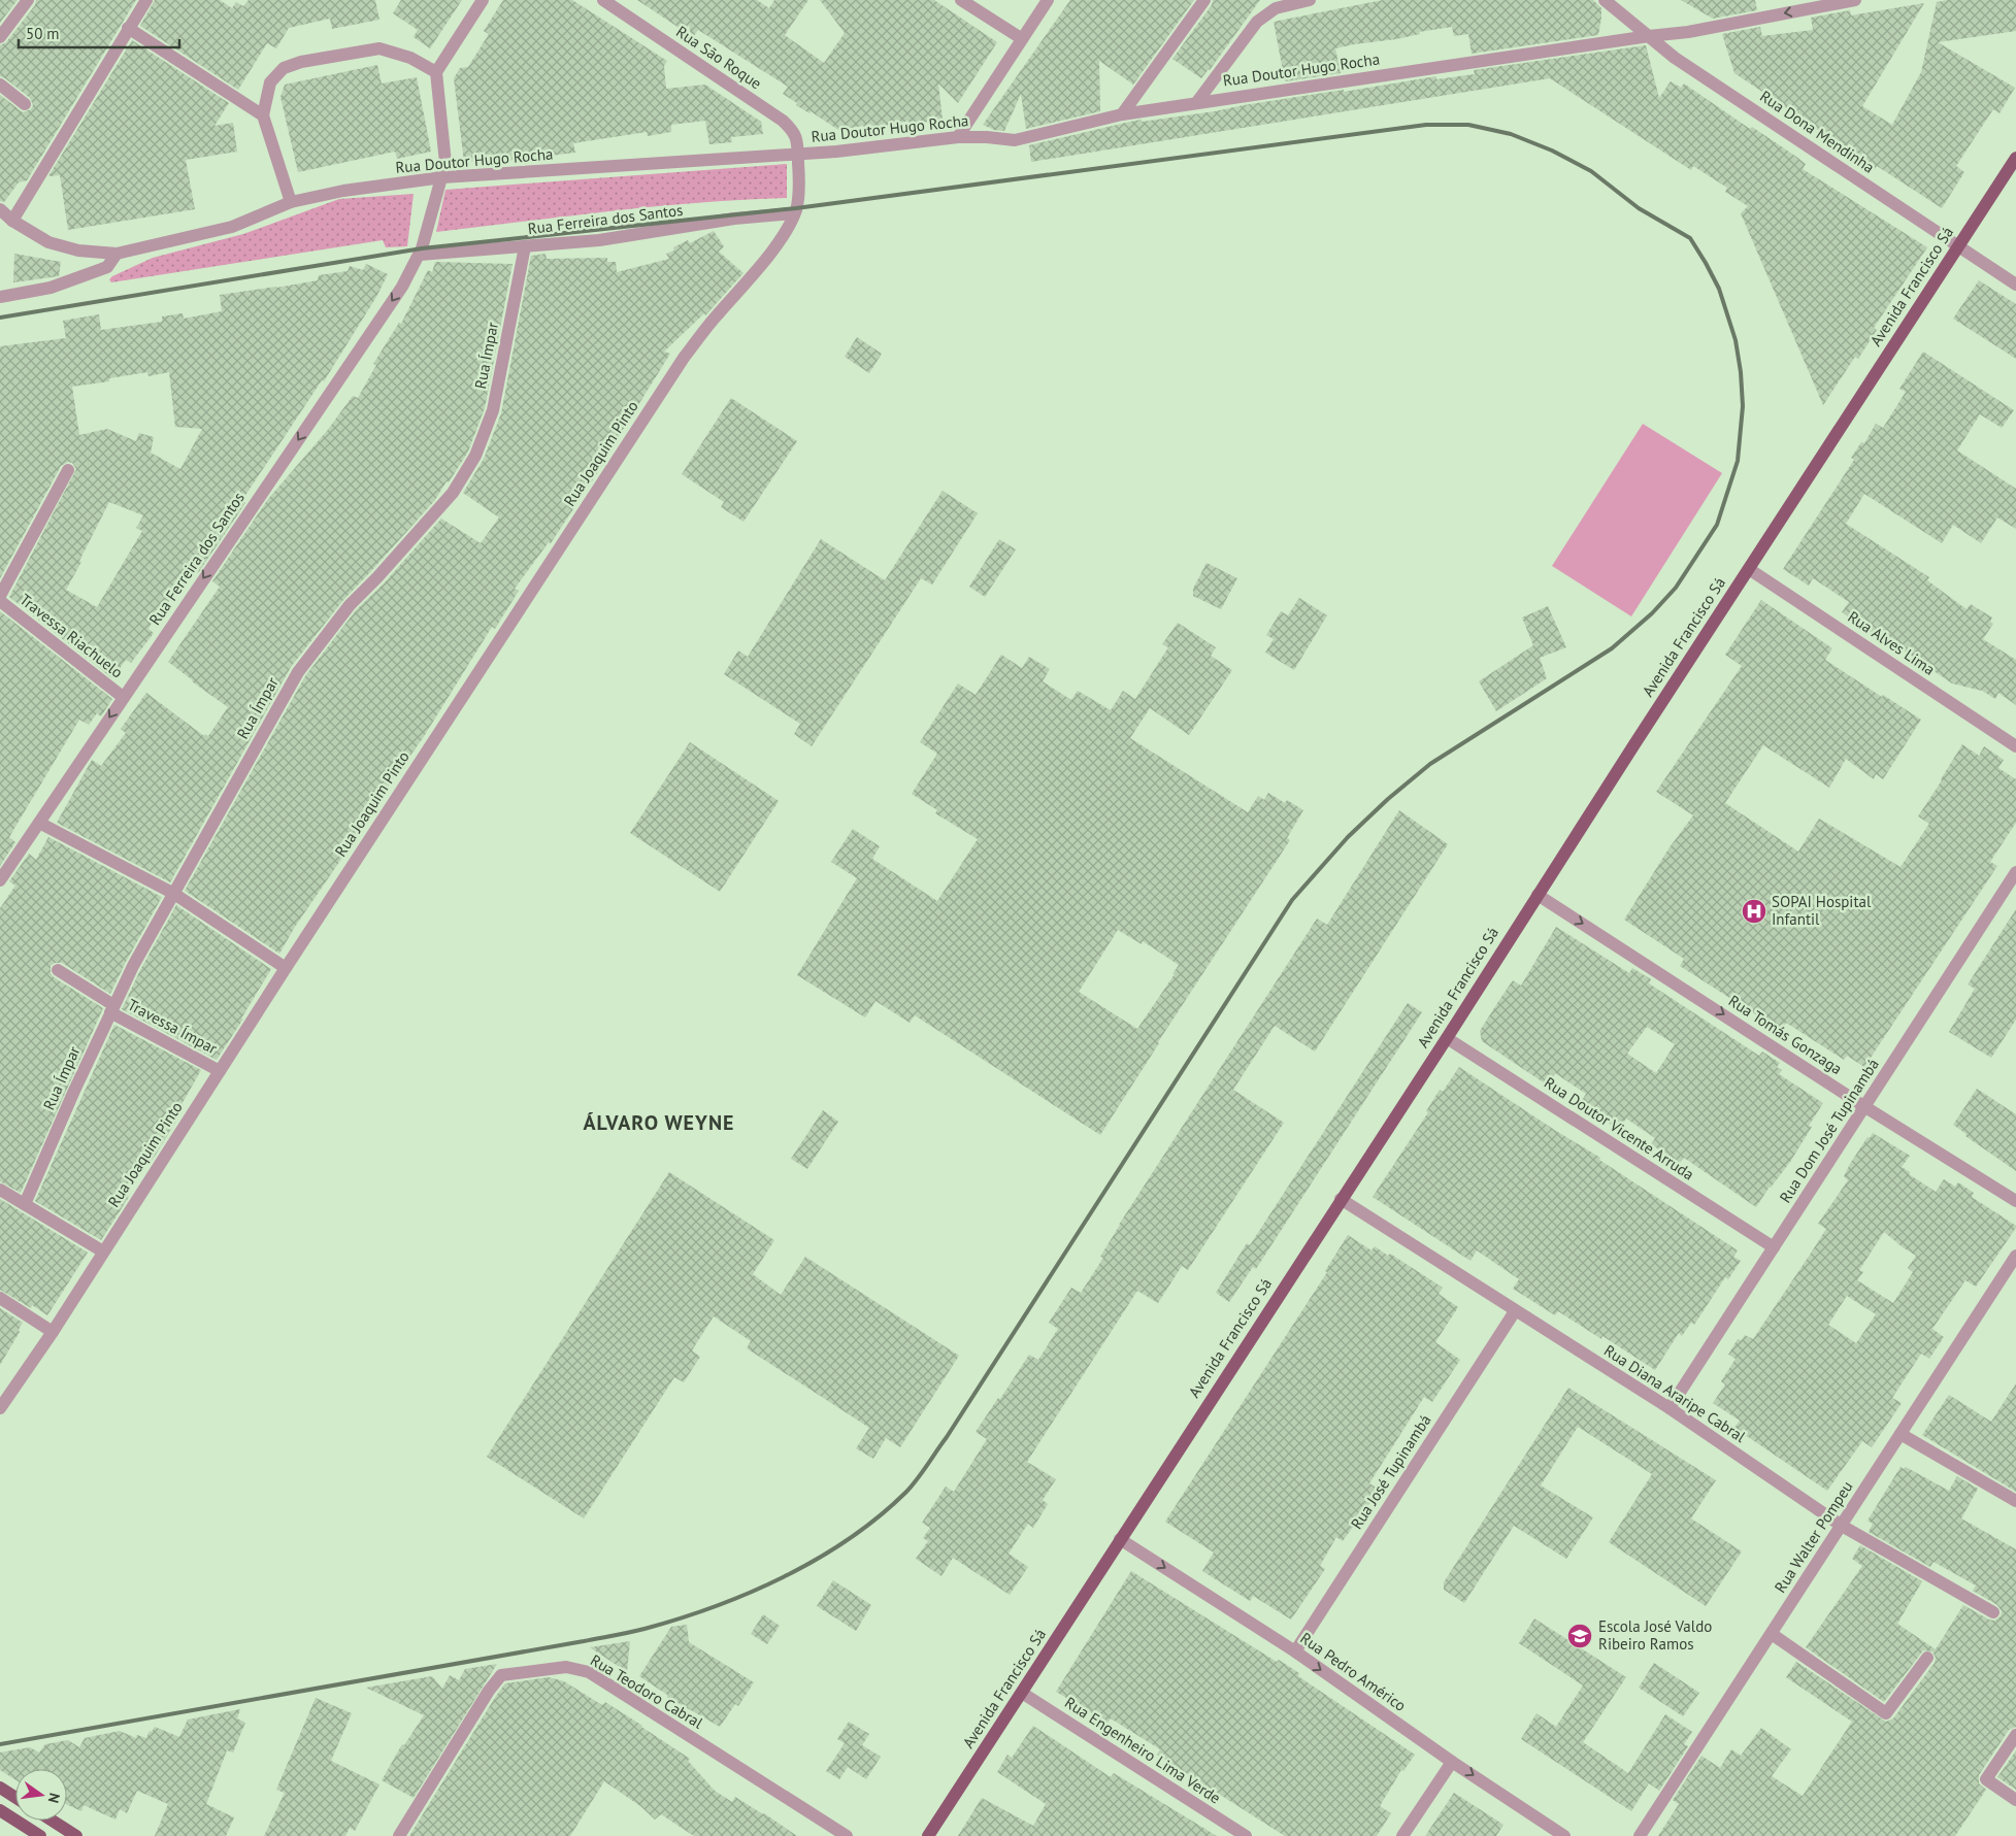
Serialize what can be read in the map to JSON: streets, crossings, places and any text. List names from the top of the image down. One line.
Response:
{"streets":{"main road":["Avenida Francisco Sá"],"street":["Rua São Roque","Rua Doutor Hugo Rocha","Rua Dona Mendinha","Rua Ferreira dos Santos","Rua Ímpar","Rua Joaquim Pinto","Travessa Riachuelo","Rua Alves Lima","Travessa Ímpar","Rua Tomás Gonzaga","Rua Doutor Vicente Arruda","Rua Dom José Tupinambá","Rua Diana Araripe Cabral","Rua José Tupinambá","Rua Walter Pompeu","Rua Pedro Américo","Rua Teodoro Cabral","Rua Engenheiro Lima Verde"]},"crossings":[["Rua São Roque","Rua Doutor Hugo Rocha"],["Rua Doutor Hugo Rocha","Rua Dona Mendinha"],["Rua Doutor Hugo Rocha","Rua Ferreira dos Santos"],["Rua Dona Mendinha","Avenida Francisco Sá"],["Rua Ferreira dos Santos","Rua Ímpar"],["Rua Ferreira dos Santos","Rua Joaquim Pinto"],["Rua Ferreira dos Santos","Travessa Riachuelo"],["Avenida Francisco Sá","Rua Alves Lima"],["Avenida Francisco Sá","Rua Tomás Gonzaga"],["Avenida Francisco Sá","Rua Doutor Vicente Arruda"],["Avenida Francisco Sá","Rua Diana Araripe Cabral"],["Avenida Francisco Sá","Rua Pedro Américo"],["Avenida Francisco Sá","Rua Engenheiro Lima Verde"],["Rua Ímpar","Travessa Ímpar"],["Rua Joaquim Pinto","Travessa Ímpar"],["Rua Tomás Gonzaga","Rua Dom José Tupinambá"],["Rua Doutor Vicente Arruda","Rua Dom José Tupinambá"],["Rua Dom José Tupinambá","Rua Diana Araripe Cabral"],["Rua Diana Araripe Cabral","Rua José Tupinambá"],["Rua Diana Araripe Cabral","Rua Walter Pompeu"],["Rua José Tupinambá","Rua Pedro Américo"]],"one_way":["Rua Ferreira dos Santos","Rua Tomás Gonzaga","Rua Pedro Américo"],"districts":["ÁLVARO WEYNE"],"places":{"hospital":["SOPAI Hospital Infantil"],"school or university":["Escola José Valdo Ribeiro Ramos"]},"scale_bar":"50 m","north":"right"}
